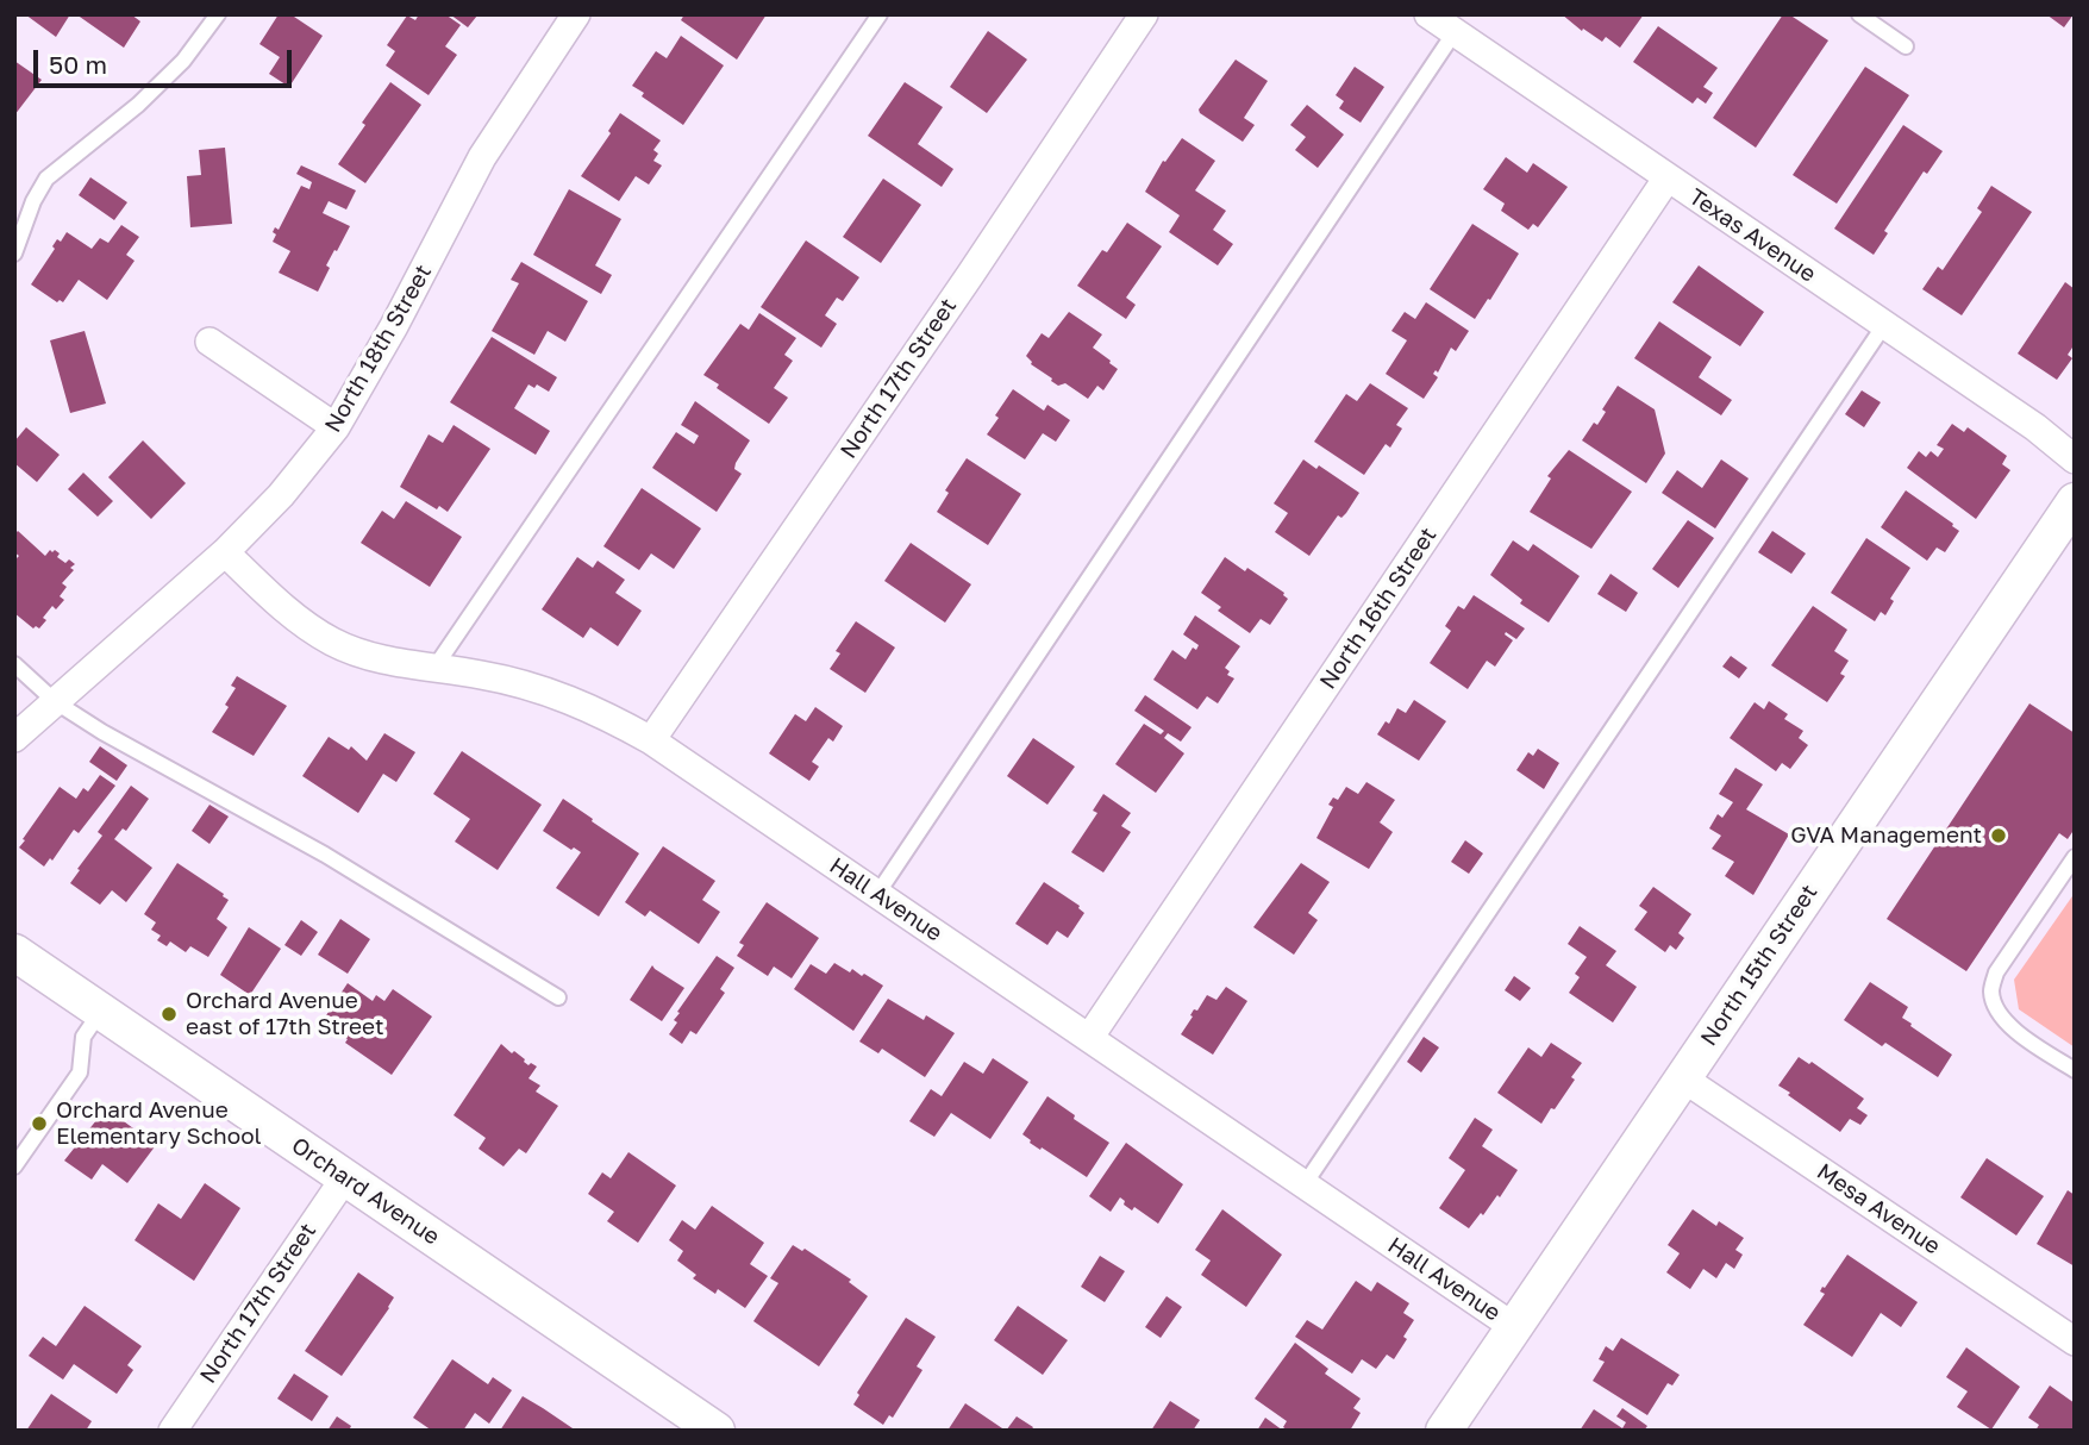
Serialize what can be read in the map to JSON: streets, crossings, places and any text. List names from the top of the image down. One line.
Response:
{"streets":{"street":["Texas Avenue","North 18th Street","North 17th Street","North 16th Street","Hall Avenue","North 15th Street","Orchard Avenue","Mesa Avenue"]},"crossings":[["Texas Avenue","North 16th Street"],["North 18th Street","Hall Avenue"],["North 17th Street","Hall Avenue"],["North 17th Street","Orchard Avenue"],["North 16th Street","Hall Avenue"],["Hall Avenue","North 15th Street"],["North 15th Street","Mesa Avenue"]],"places":["GVA Management","Orchard Avenue east of 17th Street","Orchard Avenue Elementary School"],"scale_bar":"50 m"}
